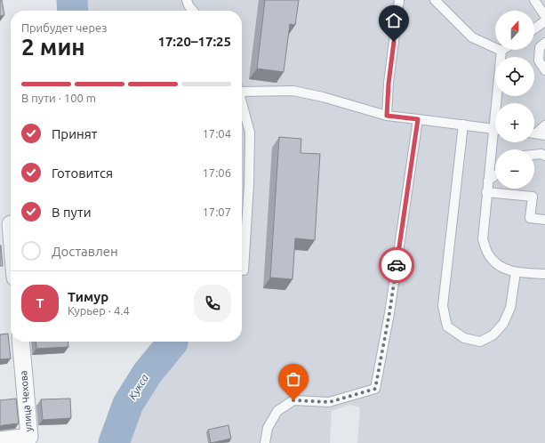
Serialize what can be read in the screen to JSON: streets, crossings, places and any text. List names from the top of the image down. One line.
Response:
{"streets":{"street":["улица Чехова"]},"water":["Кукса"],"north":"top","page":{"map_buttons":["+","−"],"heading":["2 мин","Прибудет через","17:20–17:25"],"panel":["Тимур","Курьер · 4.4"],"bar":"В пути · 100 m","list":[["Принят","17:04"],["Готовится","17:06"],["В пути","17:07"],"Доставлен"],"round":"Т"}}
